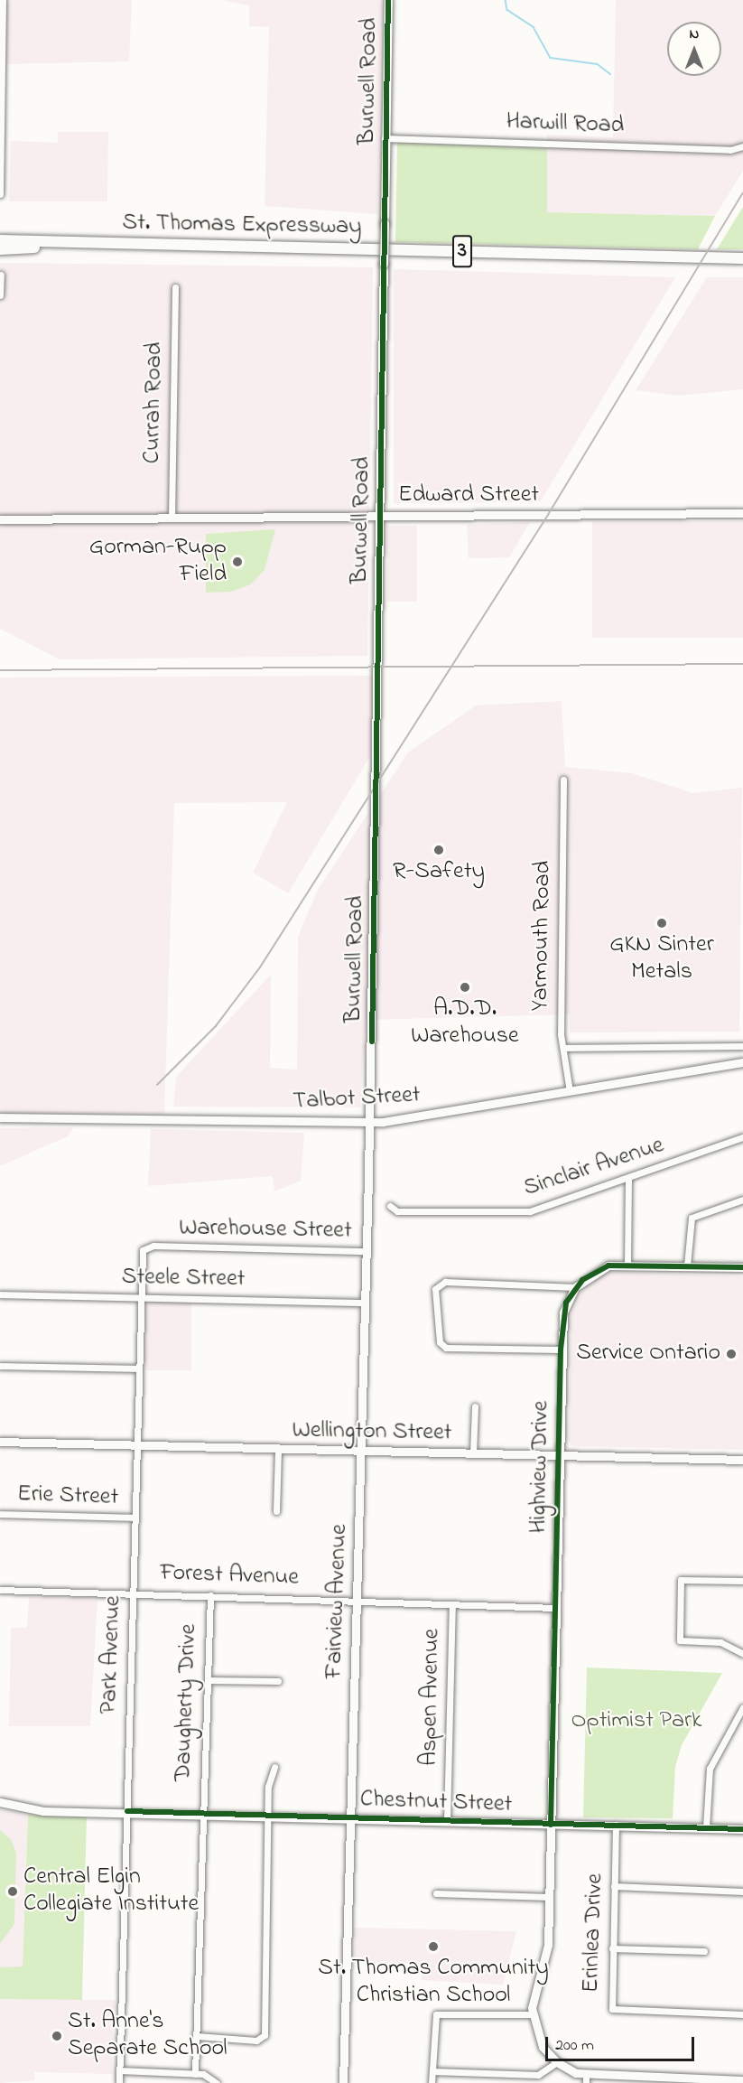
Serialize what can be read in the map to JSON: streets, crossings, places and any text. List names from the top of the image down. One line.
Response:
{"streets":{"highway":["St. Thomas Expressway","3"],"street":["Burwell Road","Harwill Road","Currah Road","Edward Street","Yarmouth Road","Talbot Street","Sinclair Avenue","Warehouse Street","Steele Street","Wellington Street","Highview Drive","Erie Street","Forest Avenue","Fairview Avenue","Park Avenue","Aspen Avenue","Daugherty Drive","Chestnut Street","Erinlea Drive"]},"crossings":[["Burwell Road","Harwill Road"],["Burwell Road","Edward Street"],["Burwell Road","Talbot Street"],["Burwell Road","Fairview Avenue"],["Currah Road","Edward Street"],["Yarmouth Road","Talbot Street"],["Talbot Street","Fairview Avenue"],["Warehouse Street","Fairview Avenue"],["Warehouse Street","Park Avenue"],["Steele Street","Fairview Avenue"],["Steele Street","Park Avenue"],["Wellington Street","Highview Drive"],["Wellington Street","Fairview Avenue"],["Wellington Street","Park Avenue"],["Highview Drive","Forest Avenue"],["Highview Drive","Chestnut Street"],["Erie Street","Park Avenue"],["Forest Avenue","Fairview Avenue"],["Forest Avenue","Park Avenue"],["Forest Avenue","Aspen Avenue"],["Forest Avenue","Daugherty Drive"],["Fairview Avenue","Chestnut Street"],["Park Avenue","Chestnut Street"],["Aspen Avenue","Chestnut Street"],["Daugherty Drive","Chestnut Street"],["Chestnut Street","Erinlea Drive"]],"parks":["Optimist Park"],"places":["Gorman-Rupp Field","R-Safety","GKN Sinter Metals","A.D.D. Warehouse","Service Ontario","Central Elgin Collegiate Institute","St. Thomas Community Christian School","St. Anne's Separate School"],"scale_bar":"200 m","north":"top"}
